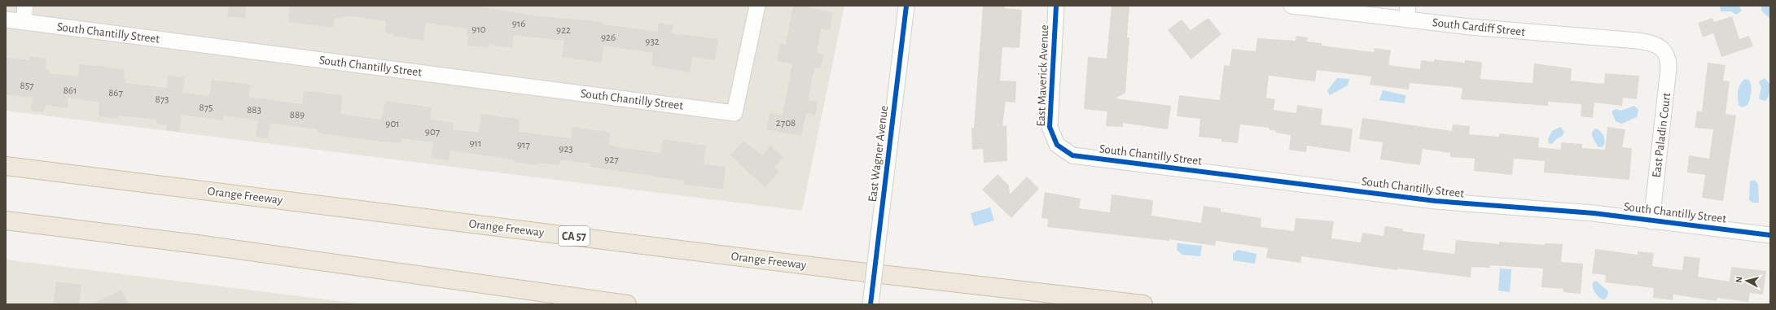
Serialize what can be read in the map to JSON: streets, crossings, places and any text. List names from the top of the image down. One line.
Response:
{"streets":{"highway":["Orange Freeway","CA 57"],"street":["South Cardiff Street","South Chantilly Street","East Maverick Avenue","East Paladin Court","East Wagner Avenue"]},"crossings":[["South Cardiff Street","East Paladin Court"],["South Chantilly Street","East Maverick Avenue"],["South Chantilly Street","East Paladin Court"]],"house_numbers":["916","910","922","926","932","857","861","867","873","875","883","889","2708","901","907","911","917","923","927"],"north":"left"}
